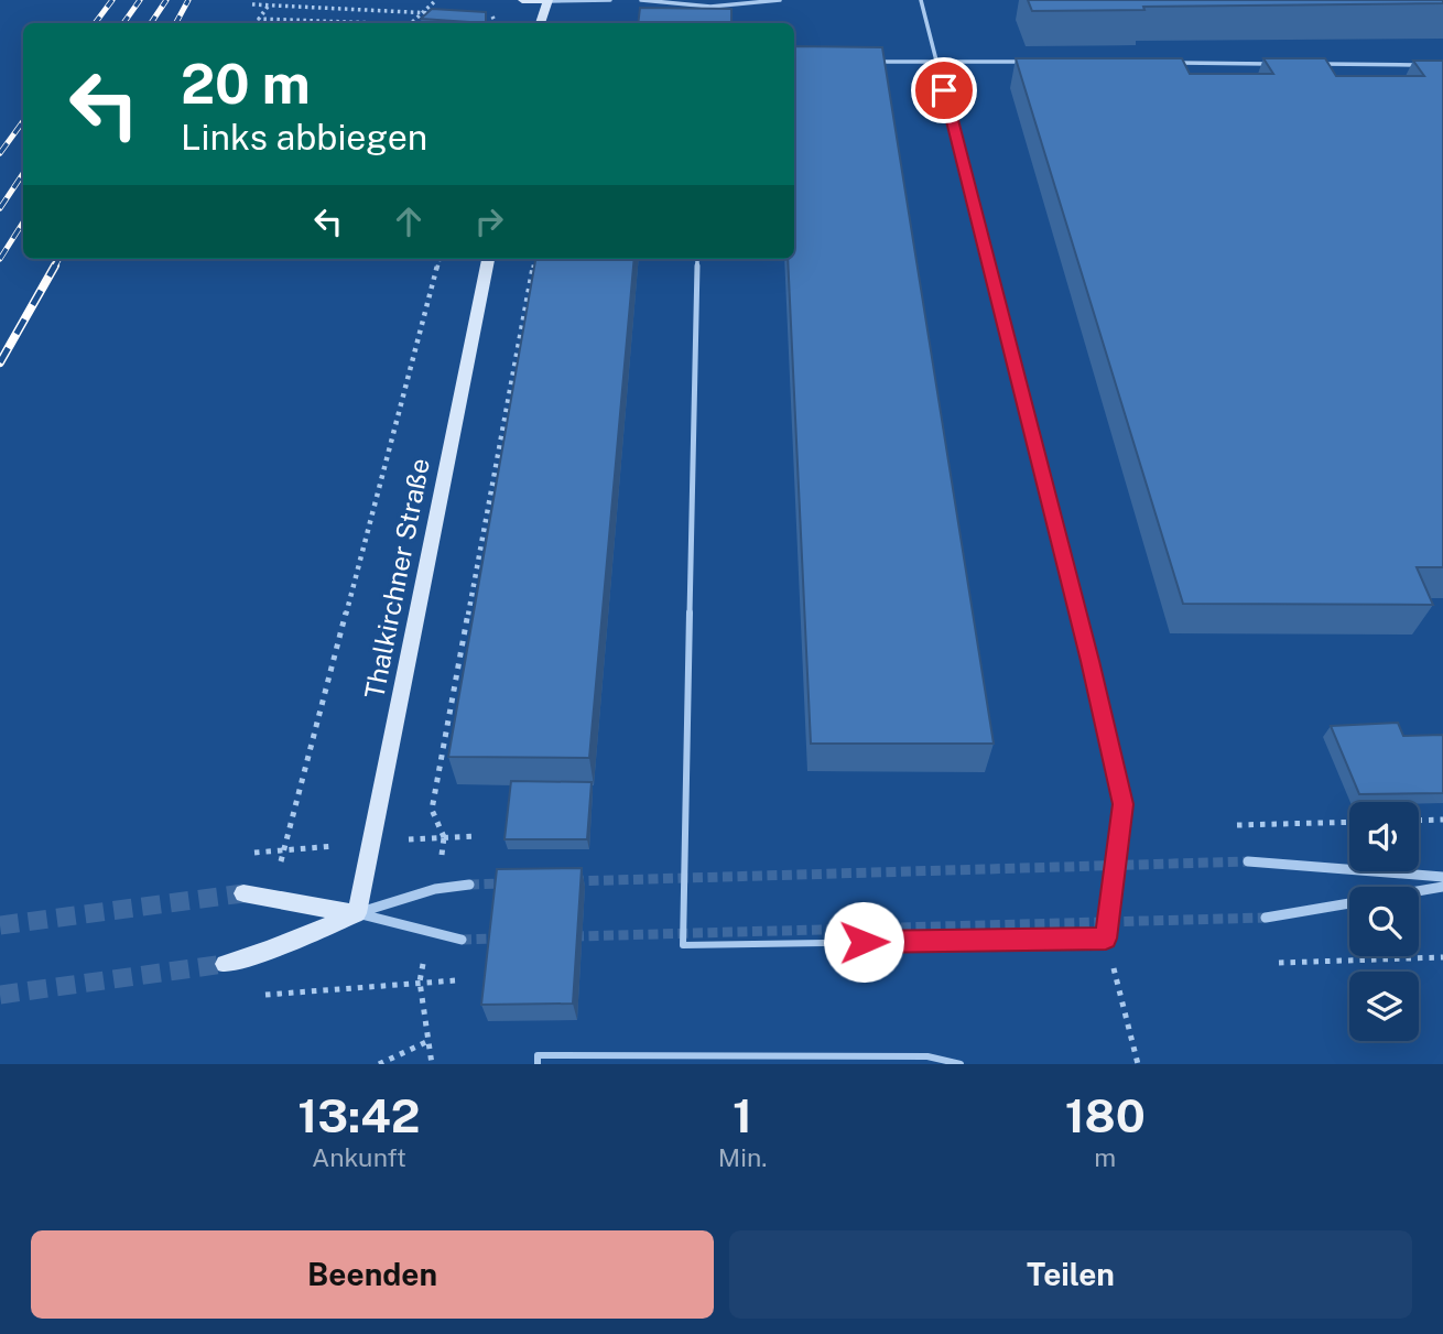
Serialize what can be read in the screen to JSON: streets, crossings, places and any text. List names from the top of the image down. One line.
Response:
{"streets":{"street":["Thalkirchner Straße"]},"page":{"turn":["20 m","Links abbiegen"],"eta":["13:42","Ankunft","1","Min.","180","m"],"buttons":["Beenden","Teilen"]}}
